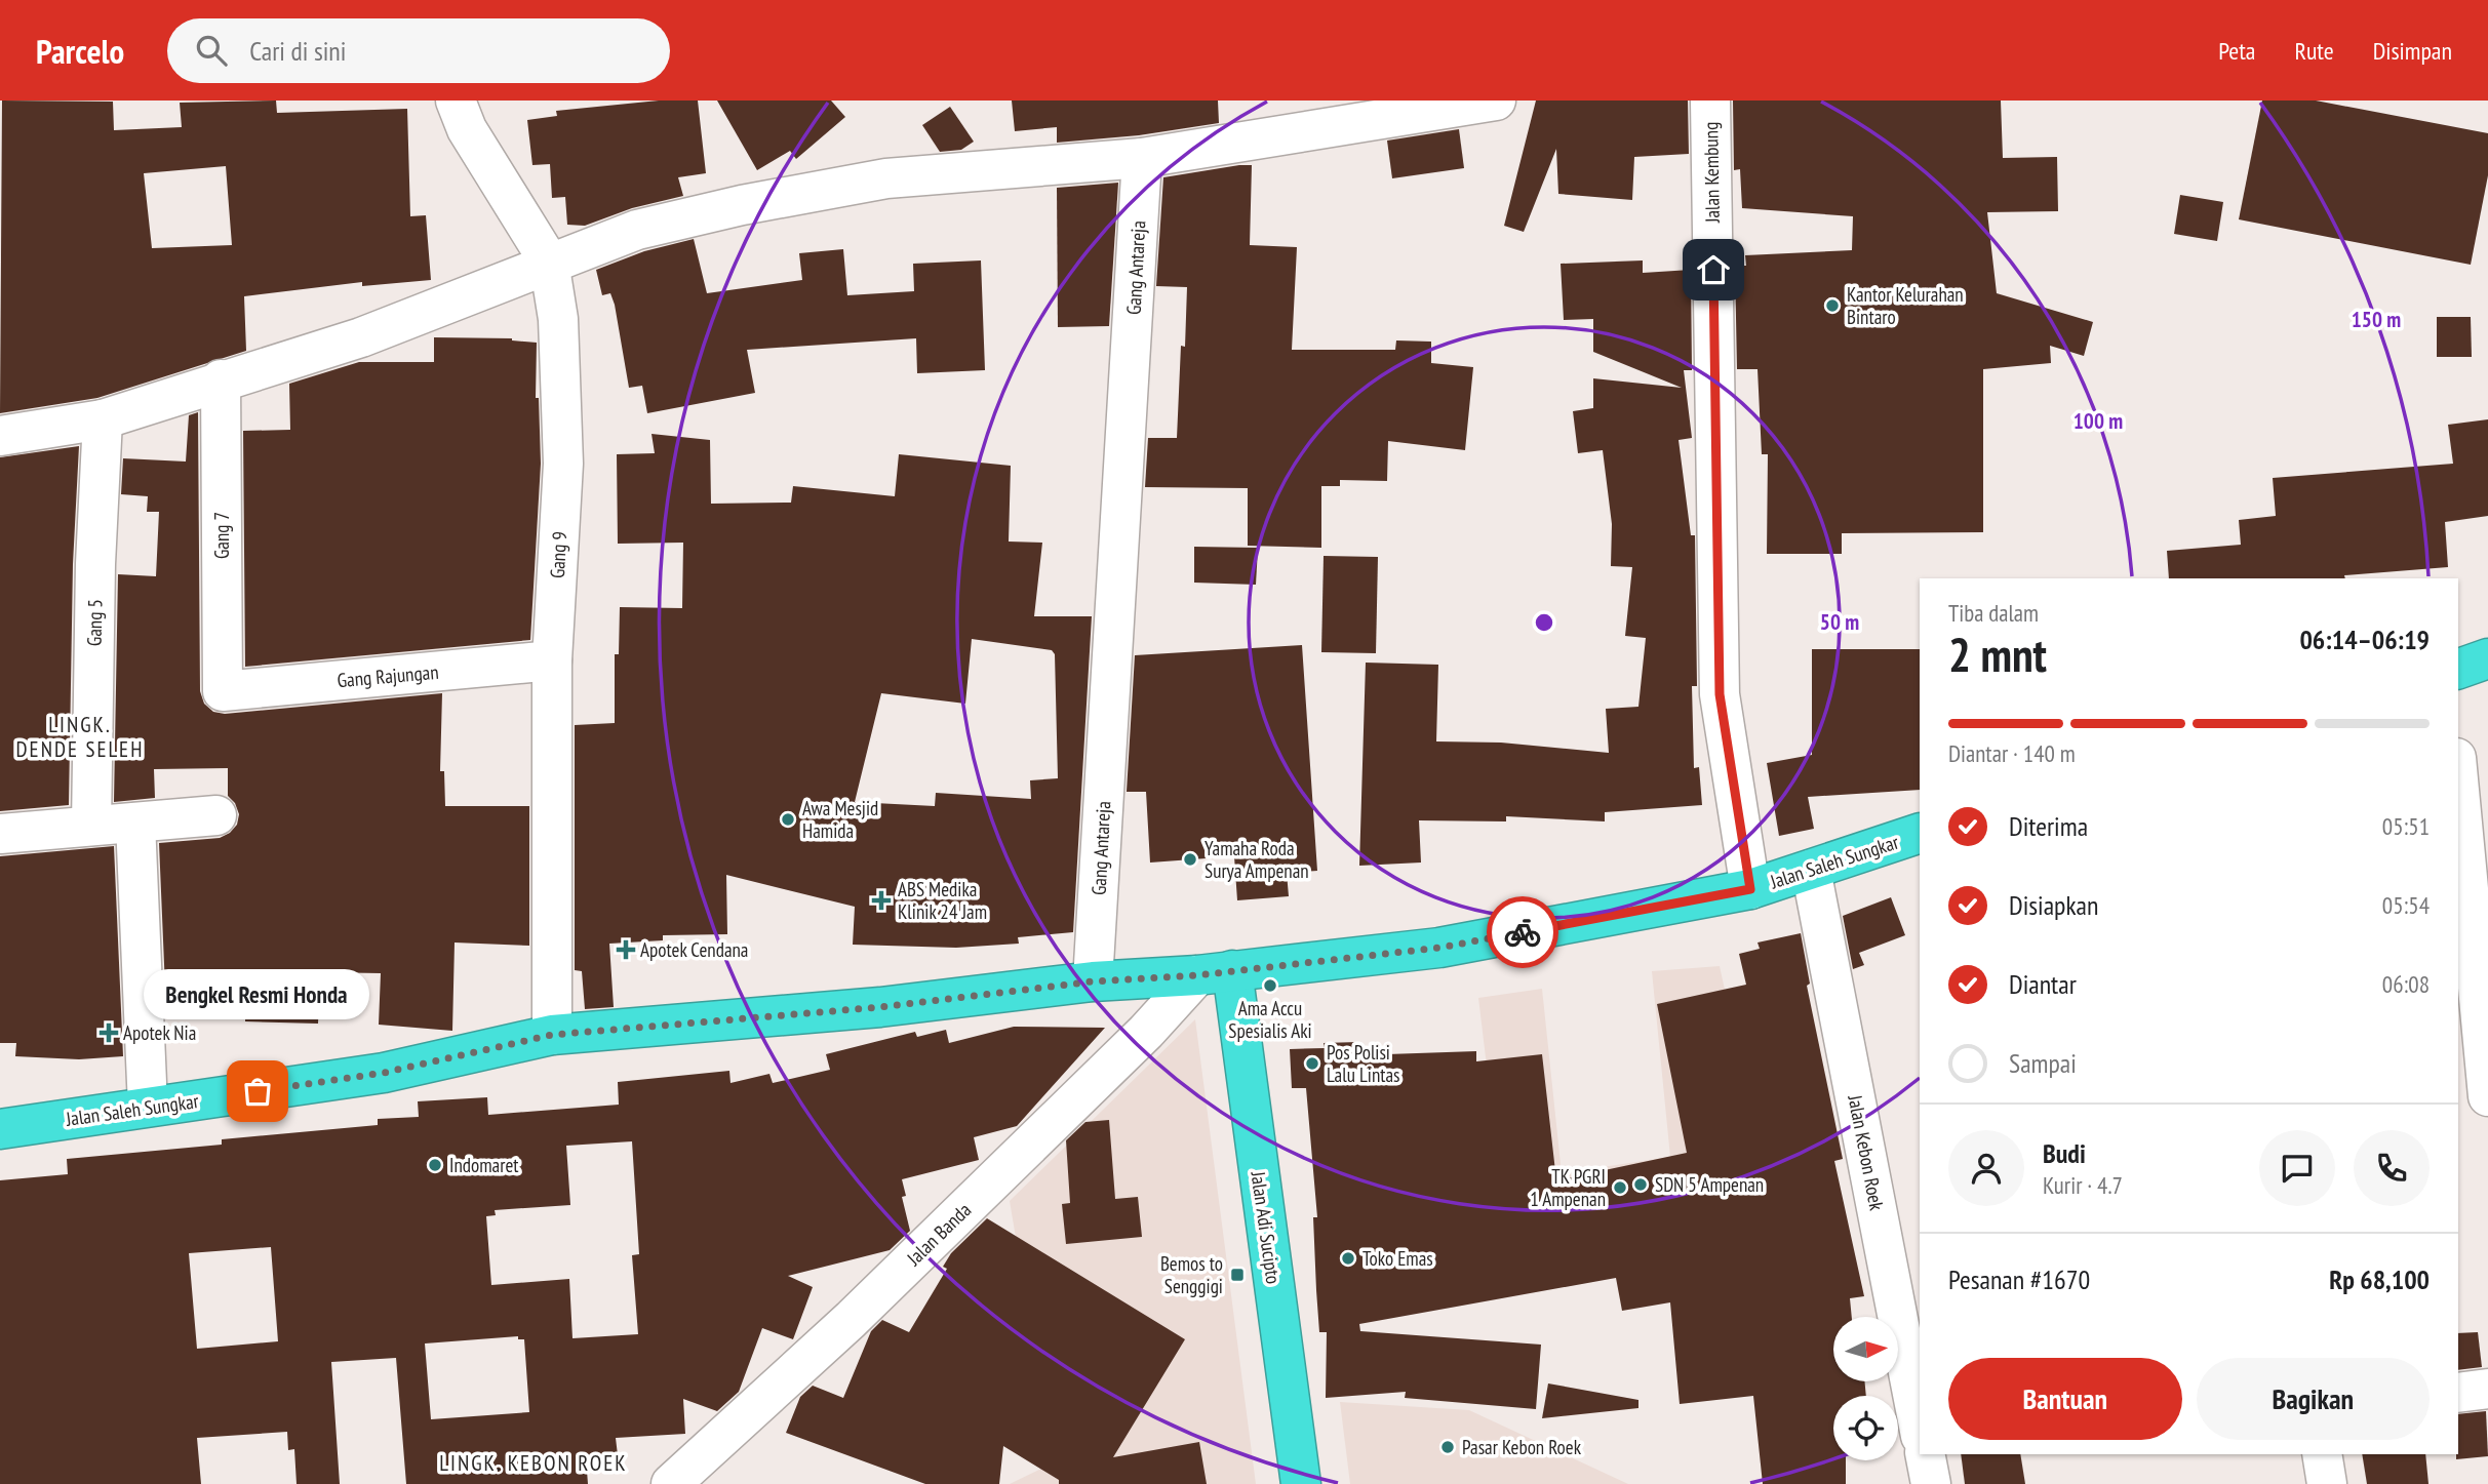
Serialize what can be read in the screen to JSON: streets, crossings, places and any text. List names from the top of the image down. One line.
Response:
{"streets":{"highway":["Jalan Saleh Sungkar","Jalan Adi Sucipto"],"street":["Jalan Kembung","Gang Antareja","Gang 7","Gang 9","Gang 5","Gang Rajungan","Jalan Kebon Roek","Jalan Banda"]},"crossings":[["Jalan Kembung","Jalan Saleh Sungkar"],["Gang Antareja","Jalan Saleh Sungkar"],["Gang 7","Gang Rajungan"],["Gang 9","Gang Rajungan"],["Gang 9","Jalan Saleh Sungkar"],["Jalan Saleh Sungkar","Jalan Kebon Roek"],["Jalan Saleh Sungkar","Jalan Adi Sucipto"],["Jalan Saleh Sungkar","Jalan Banda"],["Jalan Adi Sucipto","Jalan Banda"]],"districts":["LINGK. DENDE SELEH","LINGK. KEBON ROEK"],"places":{"other":["Kantor Kelurahan Bintaro","Awa Mesjid Hamida","Yamaha Roda Surya Ampenan","Ama Accu Spesialis Aki","Pos Polisi Lalu Lintas","Bengkel Resmi Honda","Indomaret","SDN 5 Ampenan","TK PGRI 1 Ampenan","Toko Emas","Pasar Kebon Roek"],"health":["ABS Medika Klinik 24 Jam","Apotek Cendana","Apotek Nia"],"transit":["Bemos to Senggigi"]},"north":"right","page":{"header":"Parcelo","search":"Cari di sini","nav":["Peta","Rute","Disimpan"],"heading":["2 mnt","Tiba dalam","06:14–06:19"],"panel":["Budi","Kurir · 4.7","Pesanan #1670","Rp 68,100"],"bar":"Diantar · 140 m","list":[["Diterima","05:51"],["Disiapkan","05:54"],["Diantar","06:08"],"Sampai"],"bubble":"Bengkel Resmi Honda","buttons":["Bantuan","Bagikan"]},"rings":["150 m","100 m","50 m"]}
